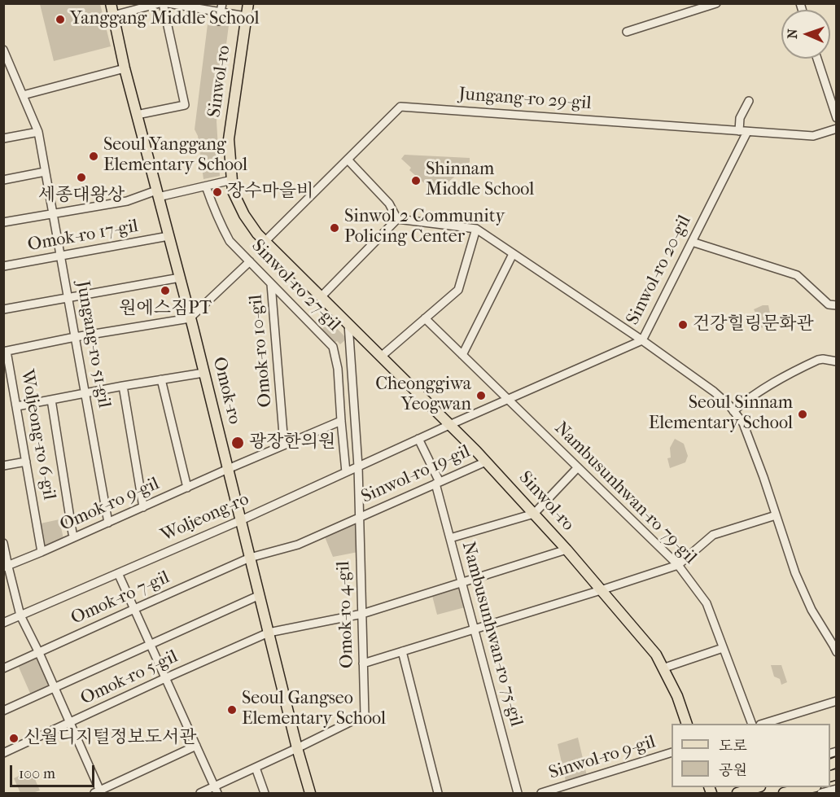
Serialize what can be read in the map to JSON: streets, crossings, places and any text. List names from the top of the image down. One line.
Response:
{"streets":{"main road":["Sinwol-ro","Omok-ro"],"street":["Jungang-ro 29-gil","Omok-ro 17-gil","Sinwol-ro 20-gil","Sinwol-ro 27-gil","Jungang-ro 51-gil","Omok-ro 10-gil","Woljeong-ro 6-gil","Sinwol-ro 19-gil","Nambusunhwan-ro 79-gil","Omok-ro 9-gil","Woljeong-ro","Omok-ro 7-gil","Omok-ro 4-gil","Nambusunhwan-ro 75-gil","Omok-ro 5-gil","Sinwol-ro 9-gil"]},"crossings":[["Sinwol-ro","Jungang-ro 29-gil"],["Sinwol-ro","Sinwol-ro 20-gil"],["Sinwol-ro","Sinwol-ro 19-gil"],["Sinwol-ro","Woljeong-ro"],["Sinwol-ro","Omok-ro 5-gil"],["Jungang-ro 29-gil","Sinwol-ro 20-gil"],["Omok-ro 17-gil","Jungang-ro 51-gil"],["Omok-ro 17-gil","Omok-ro"],["Sinwol-ro 20-gil","Nambusunhwan-ro 79-gil"],["Sinwol-ro 20-gil","Woljeong-ro"],["Sinwol-ro 27-gil","Omok-ro 10-gil"],["Sinwol-ro 27-gil","Woljeong-ro"],["Jungang-ro 51-gil","Omok-ro 9-gil"],["Omok-ro","Omok-ro 9-gil"],["Omok-ro","Woljeong-ro"],["Omok-ro","Omok-ro 7-gil"],["Omok-ro","Omok-ro 4-gil"],["Omok-ro","Omok-ro 5-gil"],["Woljeong-ro 6-gil","Omok-ro 9-gil"],["Sinwol-ro 19-gil","Omok-ro 4-gil"],["Sinwol-ro 19-gil","Nambusunhwan-ro 75-gil"],["Woljeong-ro","Omok-ro 4-gil"],["Omok-ro 4-gil","Omok-ro 5-gil"],["Nambusunhwan-ro 75-gil","Omok-ro 5-gil"]],"places":["Yanggang Middle School","Seoul Yanggang Elementary School","세종대왕상","Shinnam Middle School","장수마을비","Sinwol 2 Community Policing Center","원에스짐PT","건강힐링문화관","Cheonggiwa Yeogwan","Seoul Sinnam Elementary School","광장한의원","Seoul Gangseo Elementary School","신월디지털정보도서관"],"legend":["도로","공원"],"scale_bar":"100 m","north":"left"}
